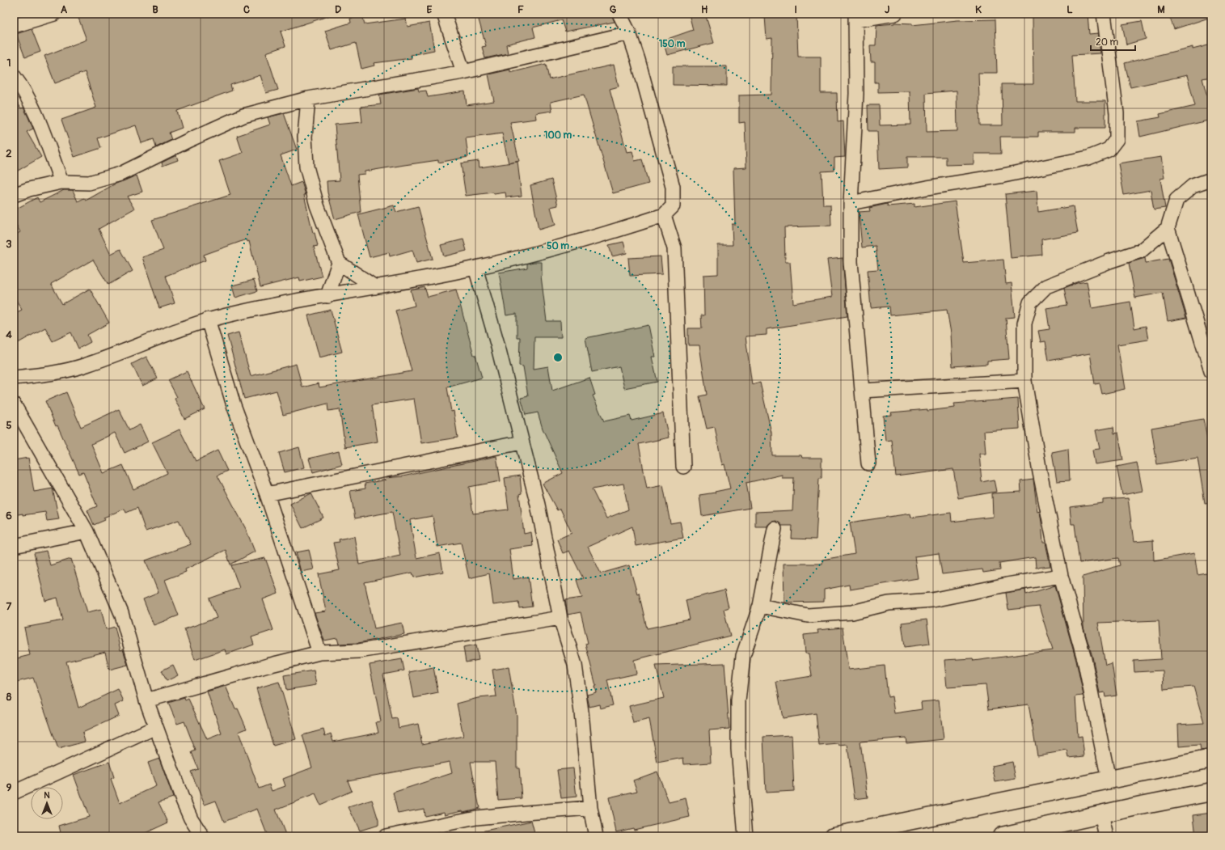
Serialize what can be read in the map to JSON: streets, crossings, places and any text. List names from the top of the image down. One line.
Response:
{"scale_bar":"20 m","north":"top","grid":{"columns":["A","B","C","D","E","F","G","H","I","J","K","L","M"],"rows":["1","2","3","4","5","6","7","8","9"]},"rings":["150 m","100 m","50 m"]}
